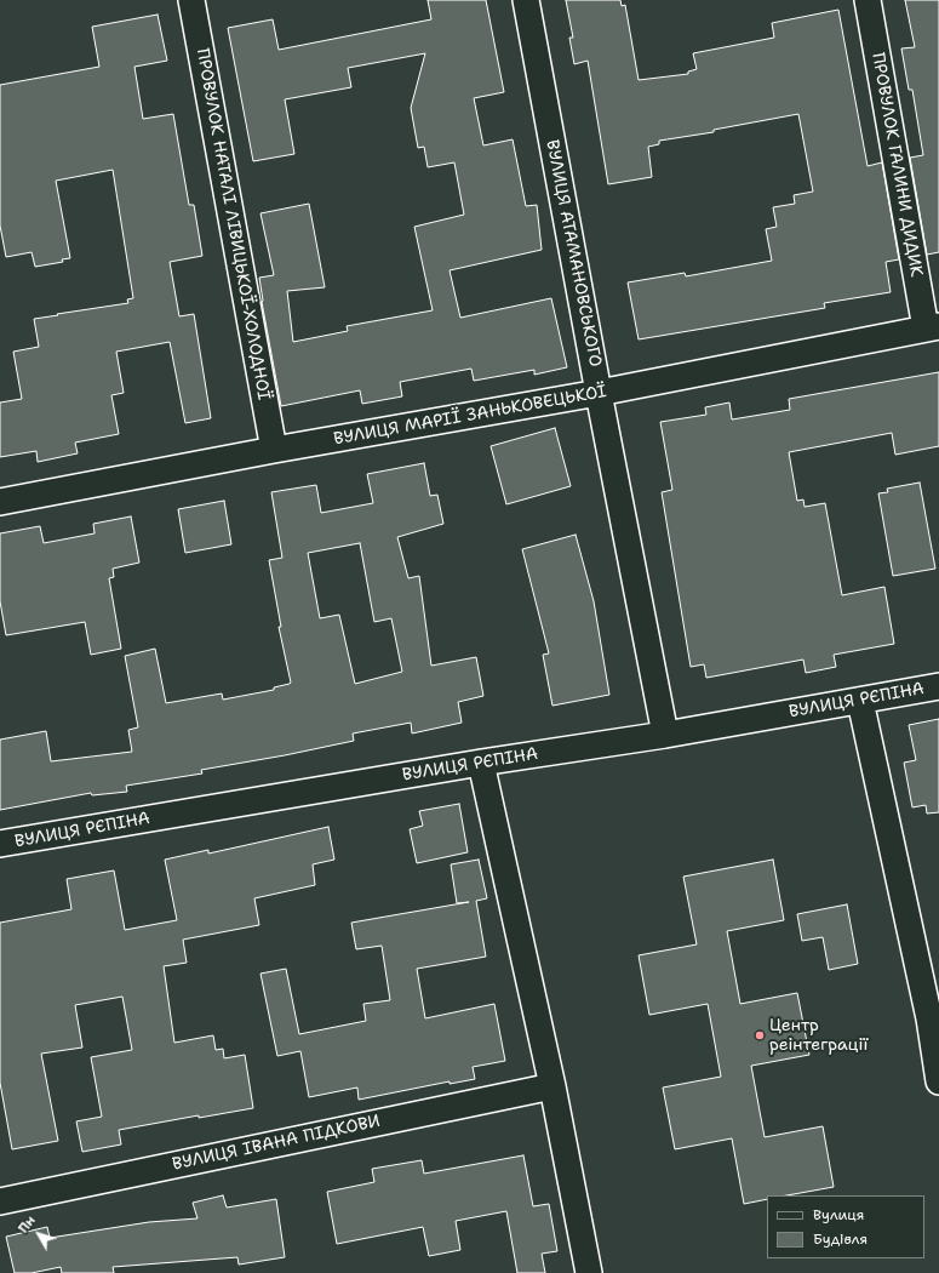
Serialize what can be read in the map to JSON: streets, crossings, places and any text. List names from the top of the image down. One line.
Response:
{"streets":{"street":["ПРОВУЛОК ГАЛИНИ ДИДИК","ПРОВУЛОК НАТАЛІ ЛІВИЦЬКОЇ-ХОЛОДНОЇ","ВУЛИЦЯ АТАМАНОВСЬКОГО","ВУЛИЦЯ МАРІЇ ЗАНЬКОВЕЦЬКОЇ","ВУЛИЦЯ РЄПІНА","ВУЛИЦЯ ІВАНА ПІДКОВИ"]},"crossings":[["ПРОВУЛОК ГАЛИНИ ДИДИК","ВУЛИЦЯ МАРІЇ ЗАНЬКОВЕЦЬКОЇ"],["ПРОВУЛОК НАТАЛІ ЛІВИЦЬКОЇ-ХОЛОДНОЇ","ВУЛИЦЯ МАРІЇ ЗАНЬКОВЕЦЬКОЇ"],["ВУЛИЦЯ АТАМАНОВСЬКОГО","ВУЛИЦЯ МАРІЇ ЗАНЬКОВЕЦЬКОЇ"],["ВУЛИЦЯ АТАМАНОВСЬКОГО","ВУЛИЦЯ РЄПІНА"]],"places":["Центр реінтеграції"],"legend":["Вулиця","Будівля"],"north":"top left"}
